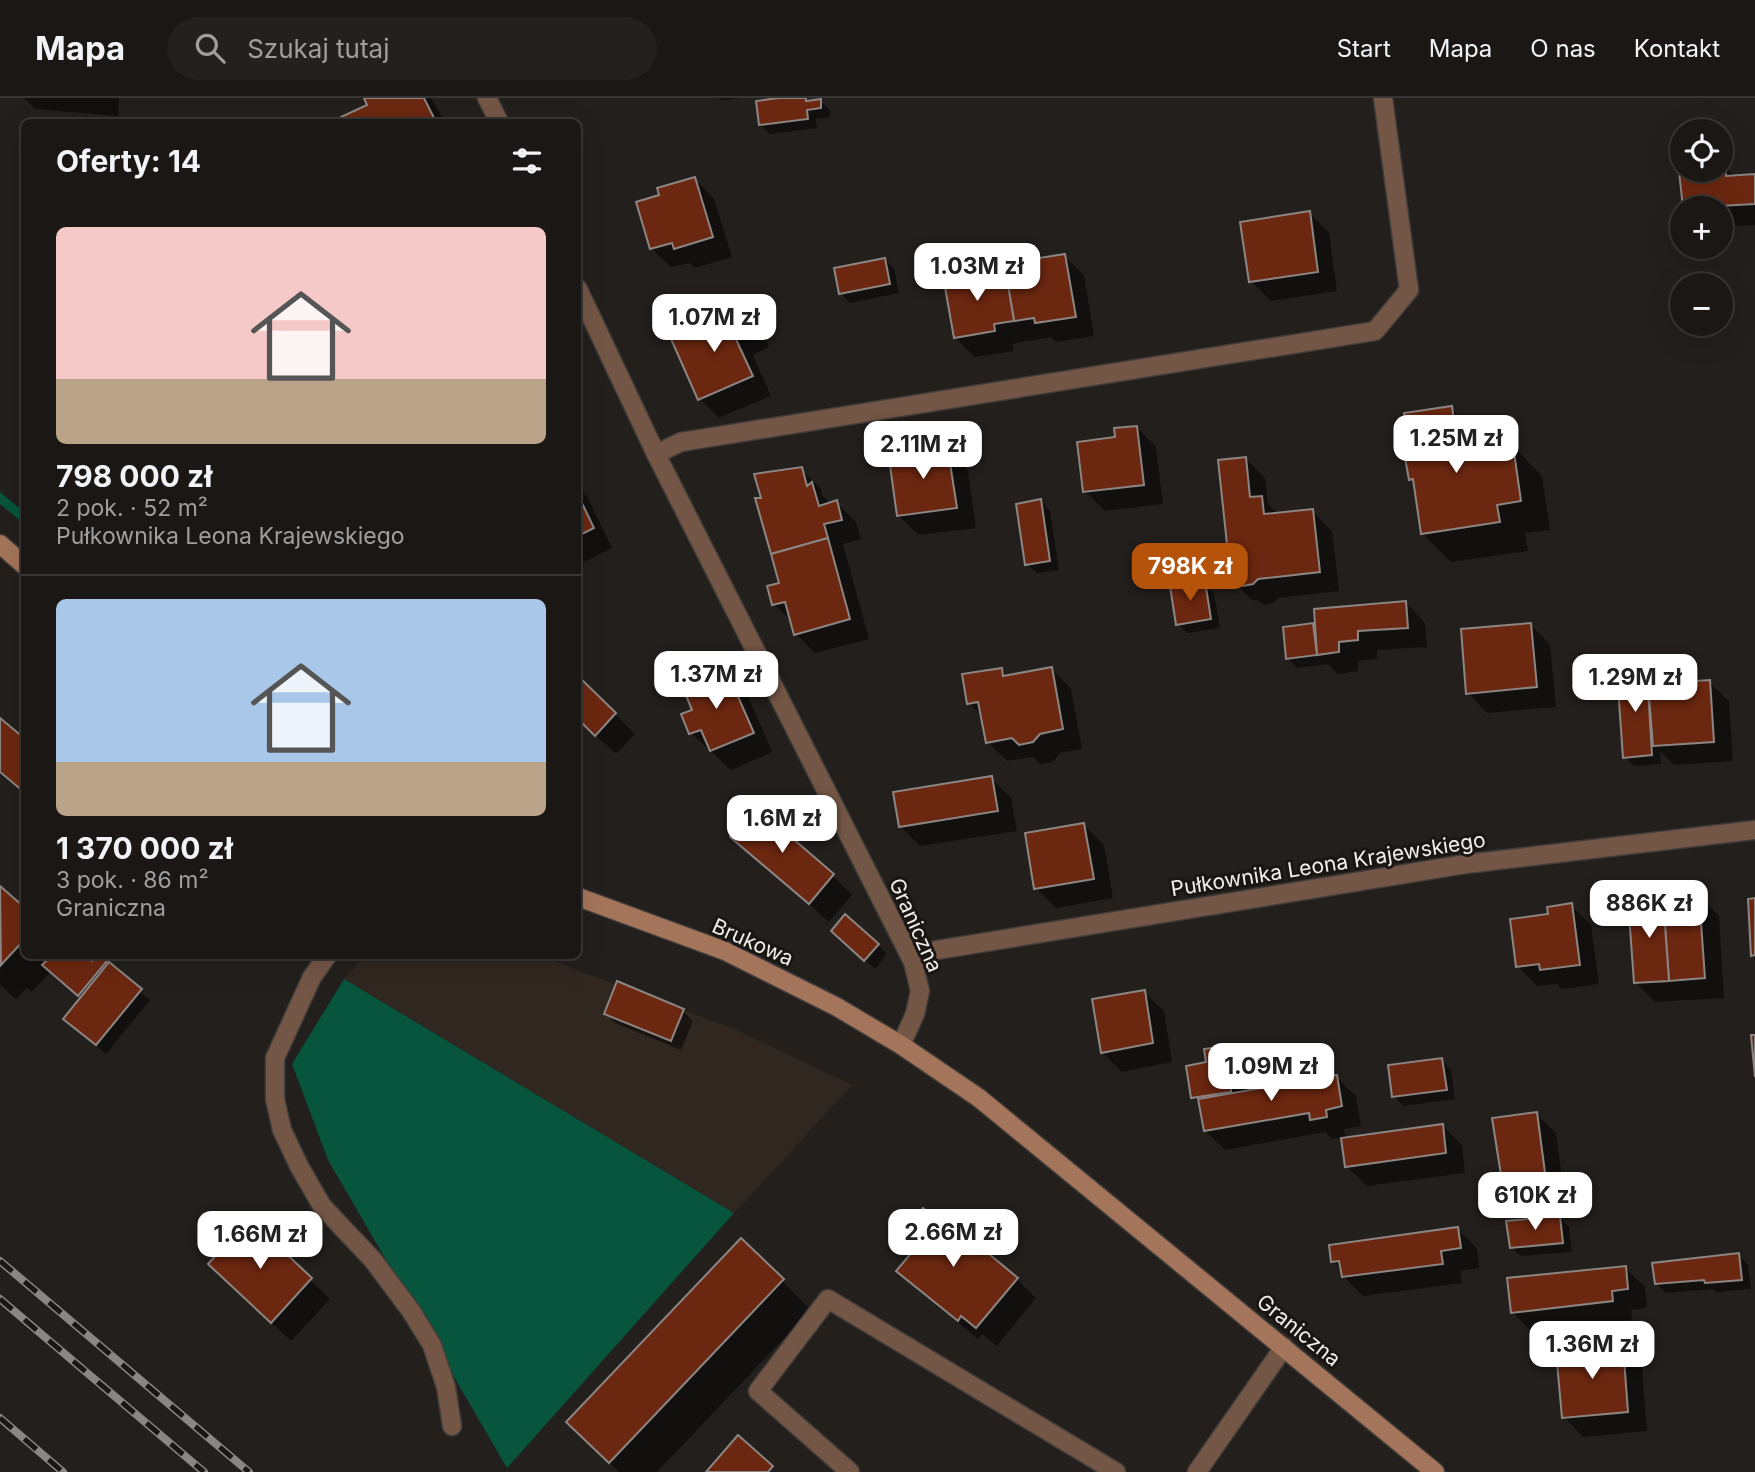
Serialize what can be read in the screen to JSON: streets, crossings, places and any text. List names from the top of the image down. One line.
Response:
{"streets":{"street":["Pułkownika Leona Krajewskiego","Graniczna","Brukowa"]},"crossings":[["Pułkownika Leona Krajewskiego","Graniczna"],["Graniczna","Brukowa"]],"page":{"header":"Mapa","search":"Szukaj tutaj","nav":["Start","Mapa","O nas","Kontakt"],"map_buttons":["+","−"],"heading":"Oferty: 14","list":[{"name":"798 000 zł","note":"2 pok. · 52 m² · Pułkownika Leona Krajewskiego"},{"name":"1 370 000 zł","note":"3 pok. · 86 m² · Graniczna"}],"price":["1.03M zł","1.07M zł","1.25M zł","2.11M zł","798K zł","1.37M zł","1.29M zł","1.6M zł","886K zł","1.09M zł","610K zł","2.66M zł","1.66M zł","1.36M zł"]}}
